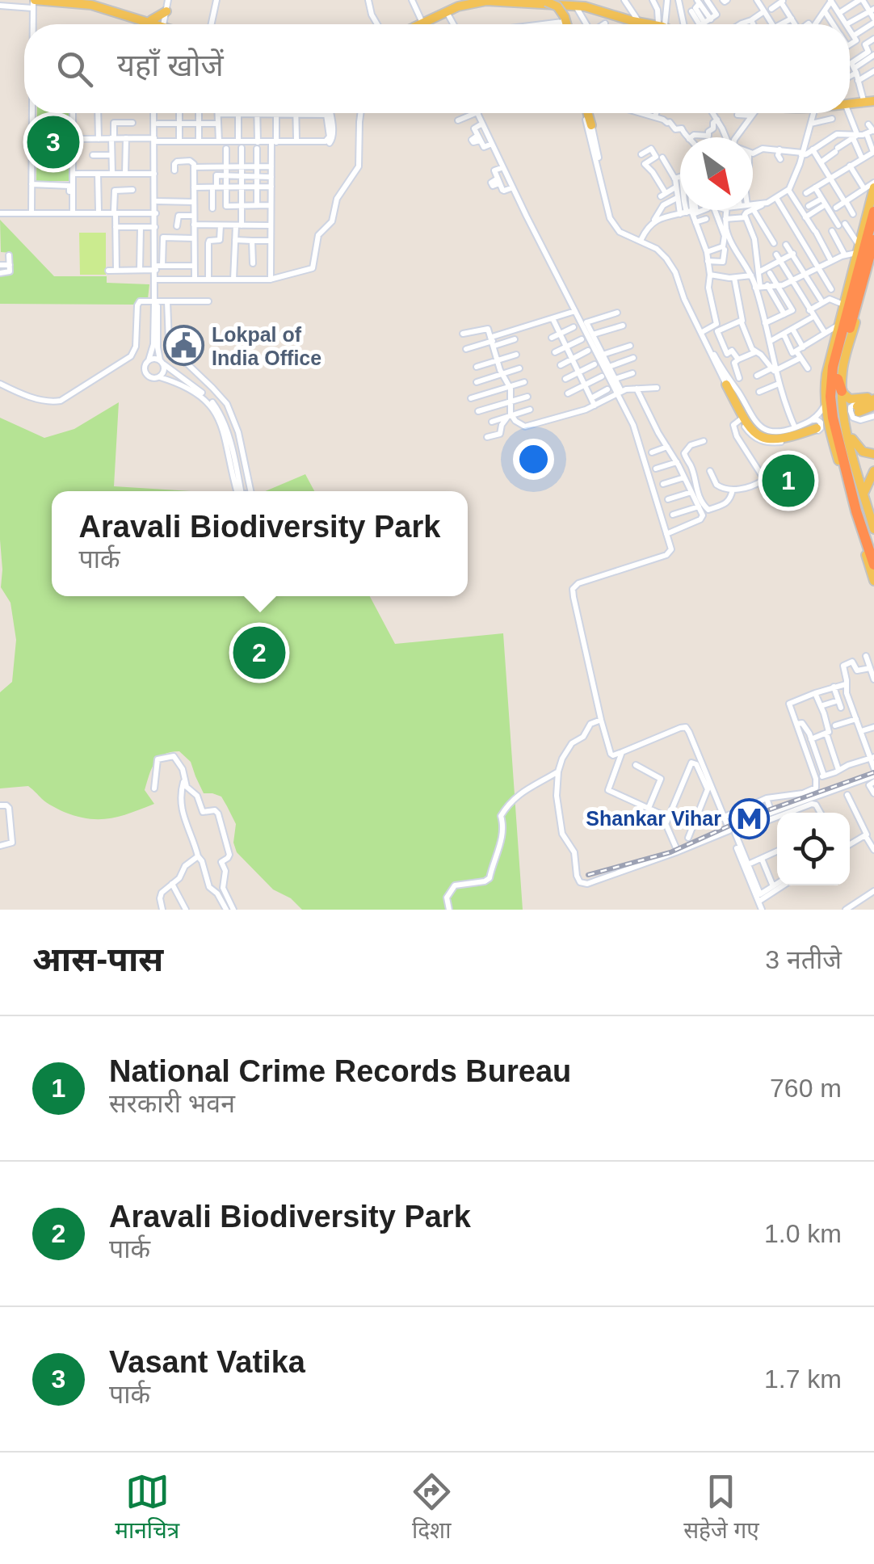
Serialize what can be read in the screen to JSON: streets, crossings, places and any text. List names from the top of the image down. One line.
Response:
{"places":{"public building":["Lokpal of India Office"],"metro station":["Shankar Vihar"]},"north":"bottom right","page":{"search":"यहाँ खोजें","pins":["3","1","2"],"popup":["Aravali Biodiversity Park","पार्क"],"heading":["आस-पास","3 नतीजे"],"list":[{"mark":"1","name":"National Crime Records Bureau","note":"सरकारी भवन","value":"760 m"},{"mark":"2","name":"Aravali Biodiversity Park","note":"पार्क","value":"1.0 km"},{"mark":"3","name":"Vasant Vatika","note":"पार्क","value":"1.7 km"}],"nav":["मानचित्र","दिशा","सहेजे गए"]}}
